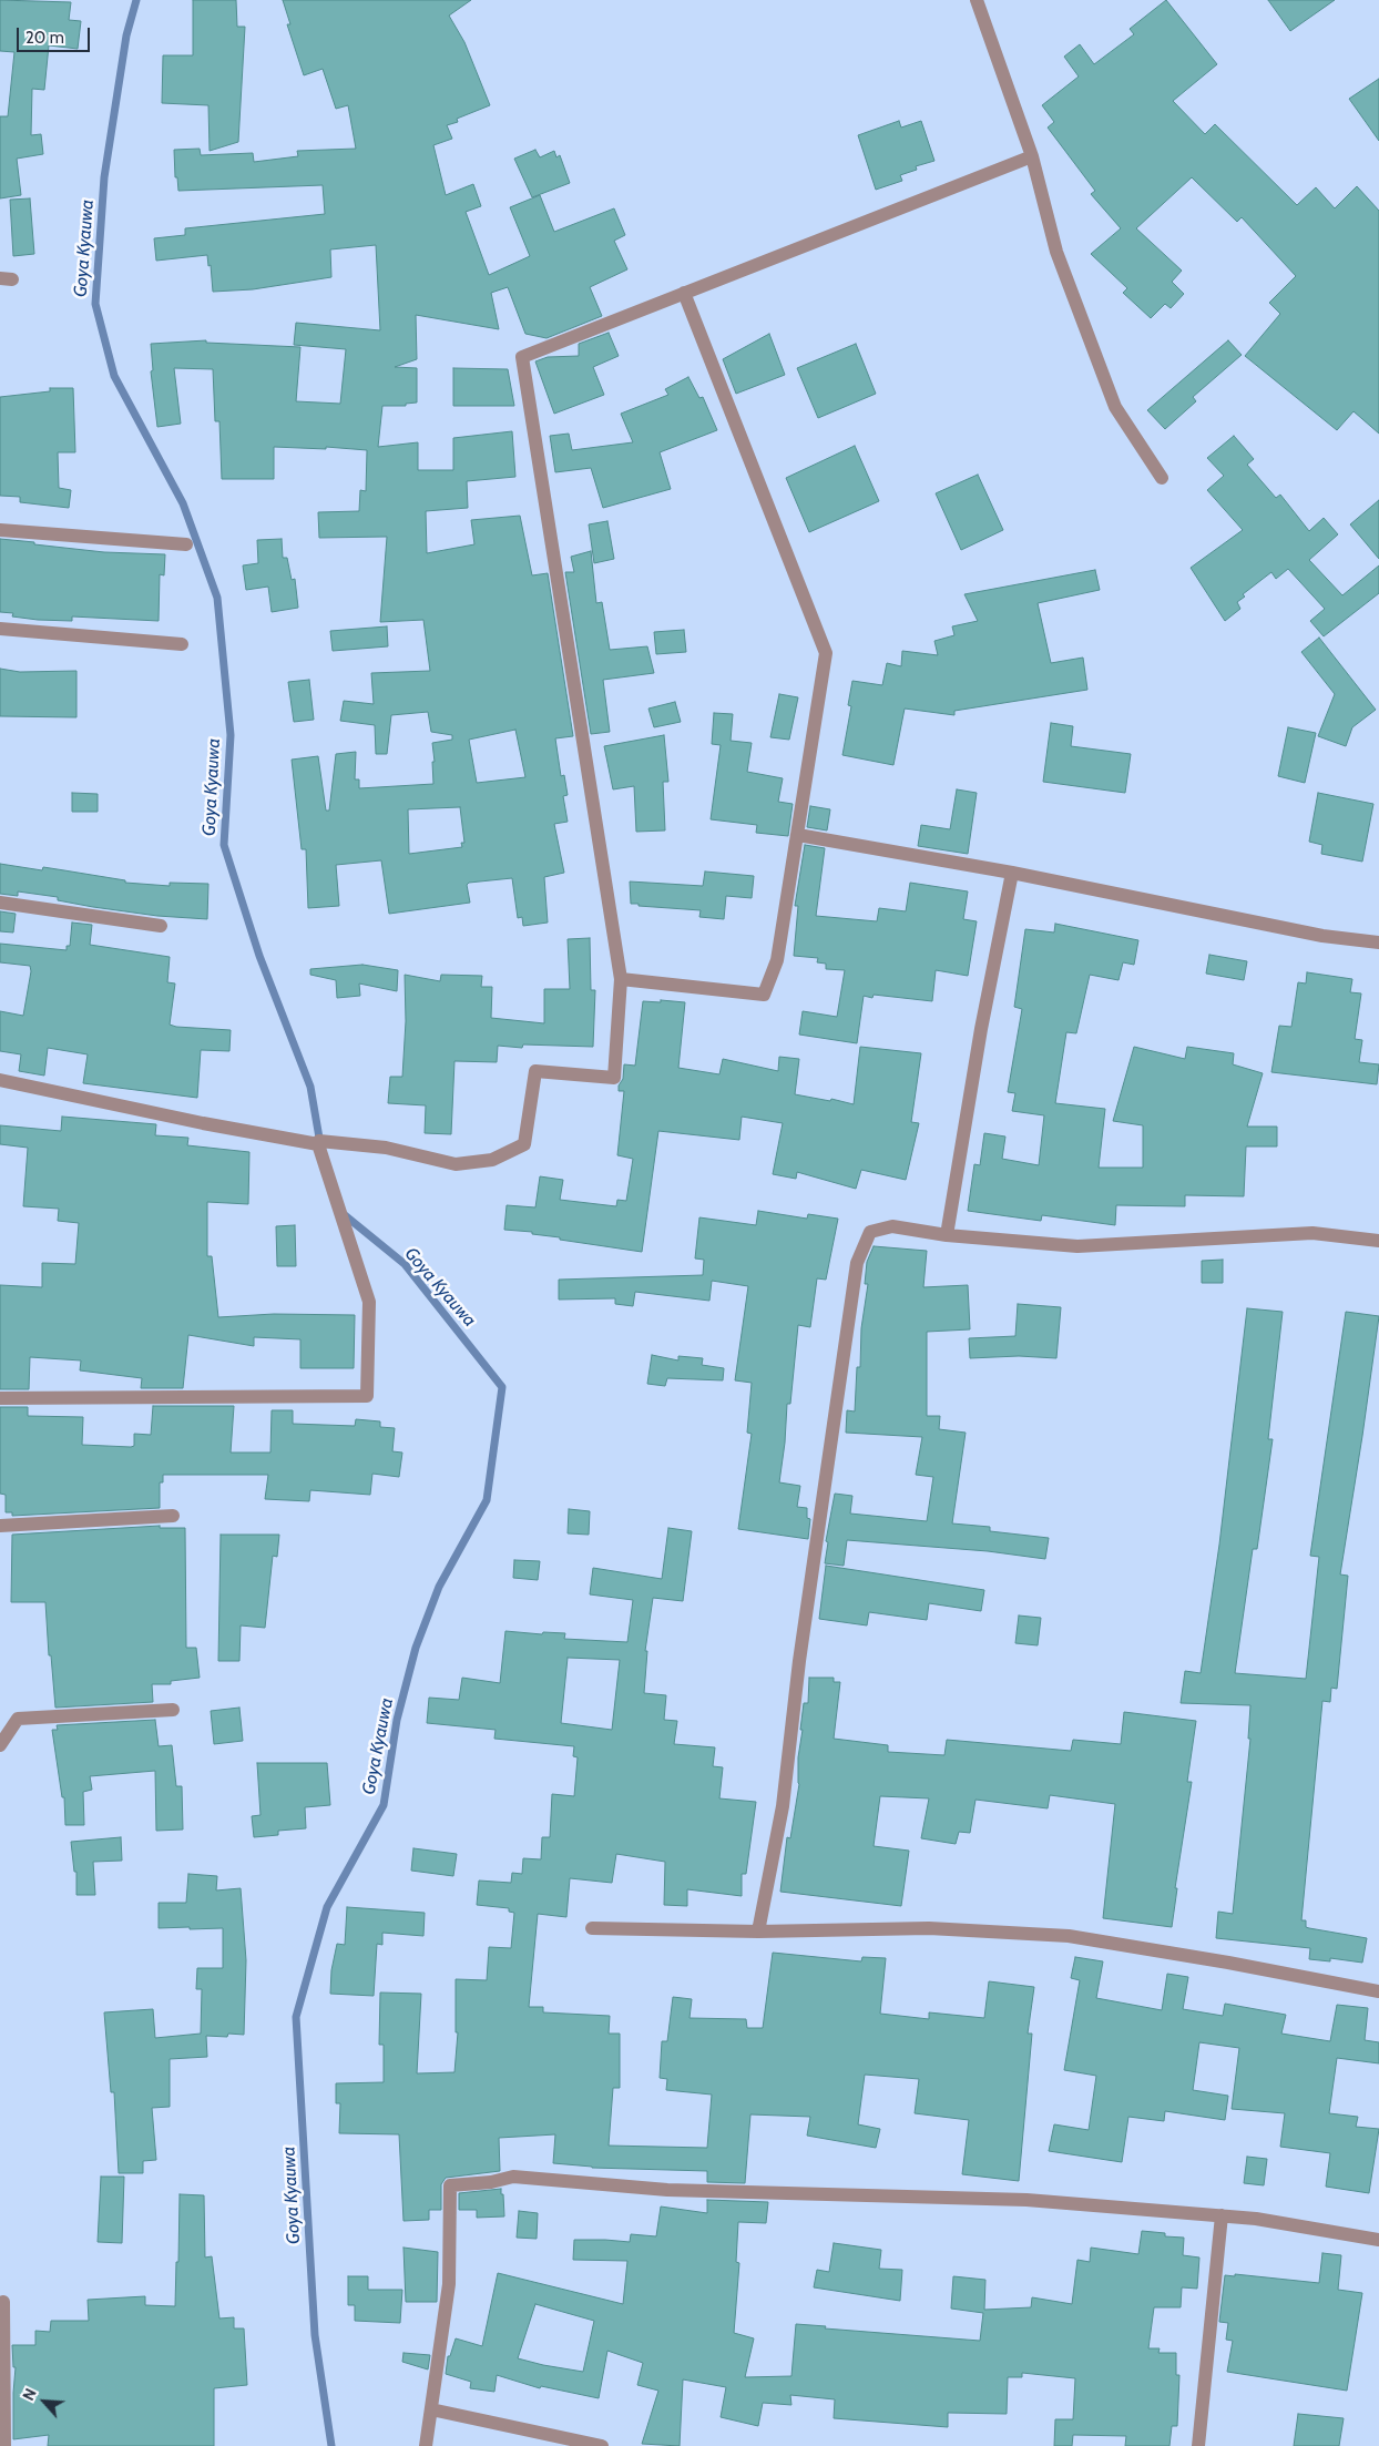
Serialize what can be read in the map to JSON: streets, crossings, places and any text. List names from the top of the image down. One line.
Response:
{"water":["Goya Kyauwa"],"scale_bar":"20 m","north":"top left"}
